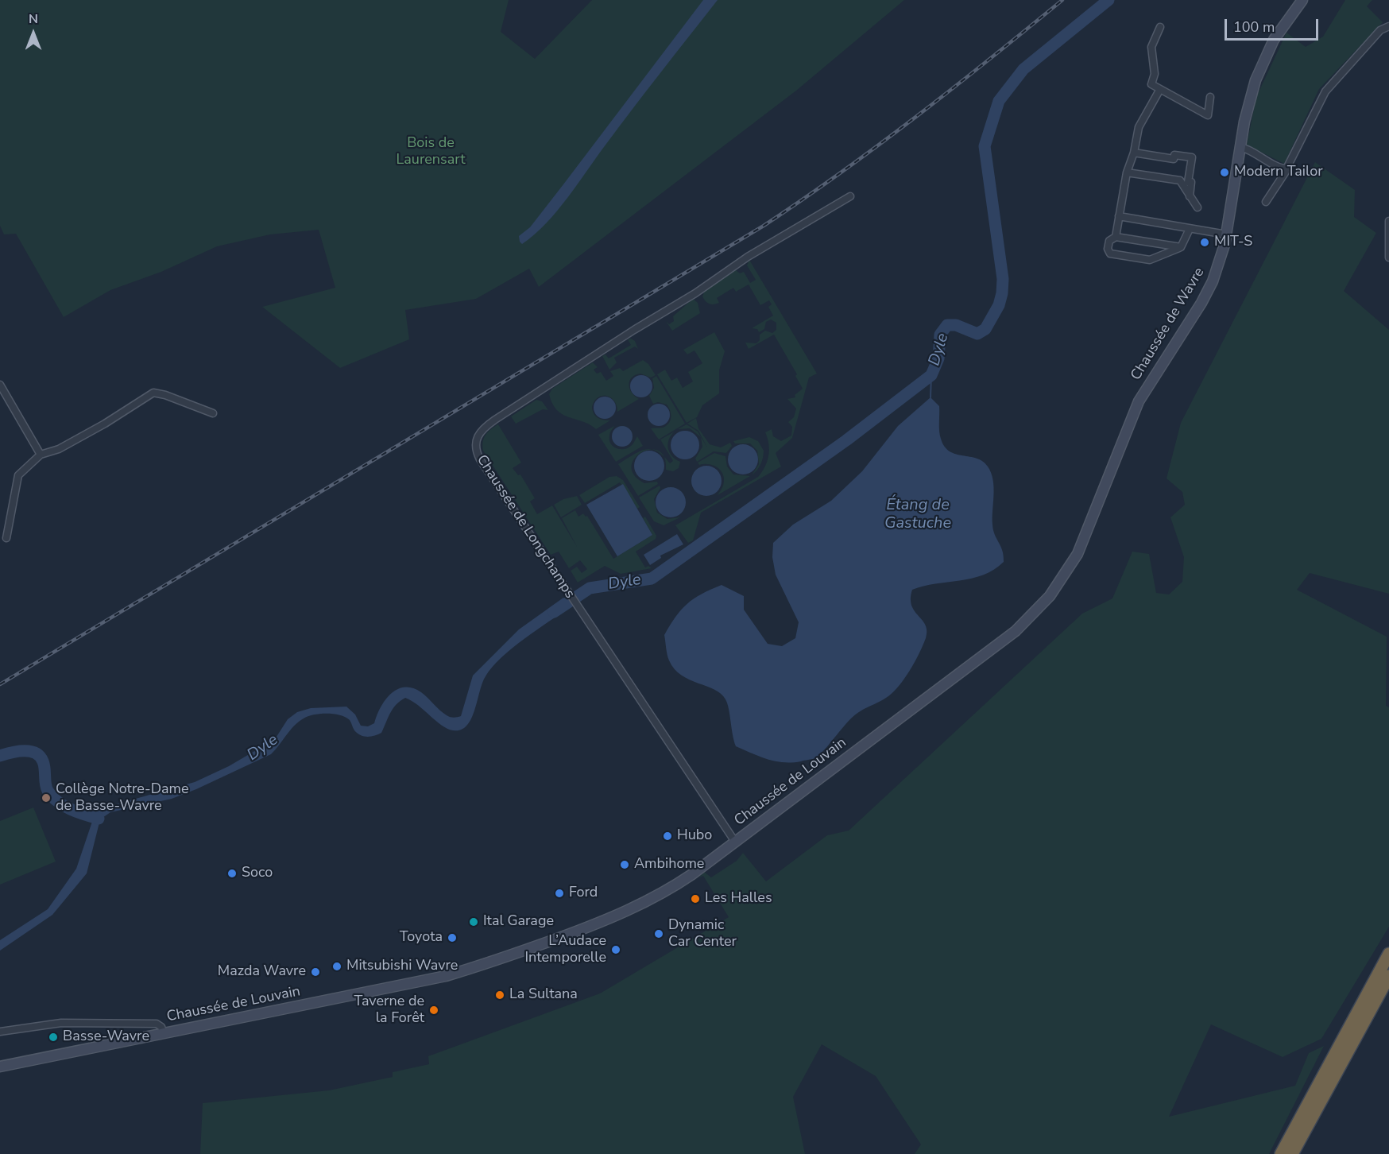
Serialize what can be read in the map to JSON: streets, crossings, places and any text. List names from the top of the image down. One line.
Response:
{"streets":{"main road":["Chaussée de Wavre","Chaussée de Louvain"],"street":["Chaussée de Longchamps"]},"crossings":[["Chaussée de Wavre","Chaussée de Louvain"],["Chaussée de Longchamps","Chaussée de Louvain"]],"water":["Dyle","Étang de Gastuche"],"parks":["Bois de Laurensart"],"places":["Modern Tailor","MIT-S","Collège Notre-Dame de Basse-Wavre","Hubo","Ambihome","Soco","Ford","Les Halles","Ital Garage","Dynamic Car Center","Toyota","L’Audace Intemporelle","Mitsubishi Wavre","Mazda Wavre","La Sultana","Taverne de la Forêt","Basse-Wavre"],"scale_bar":"100 m","north":"top"}
